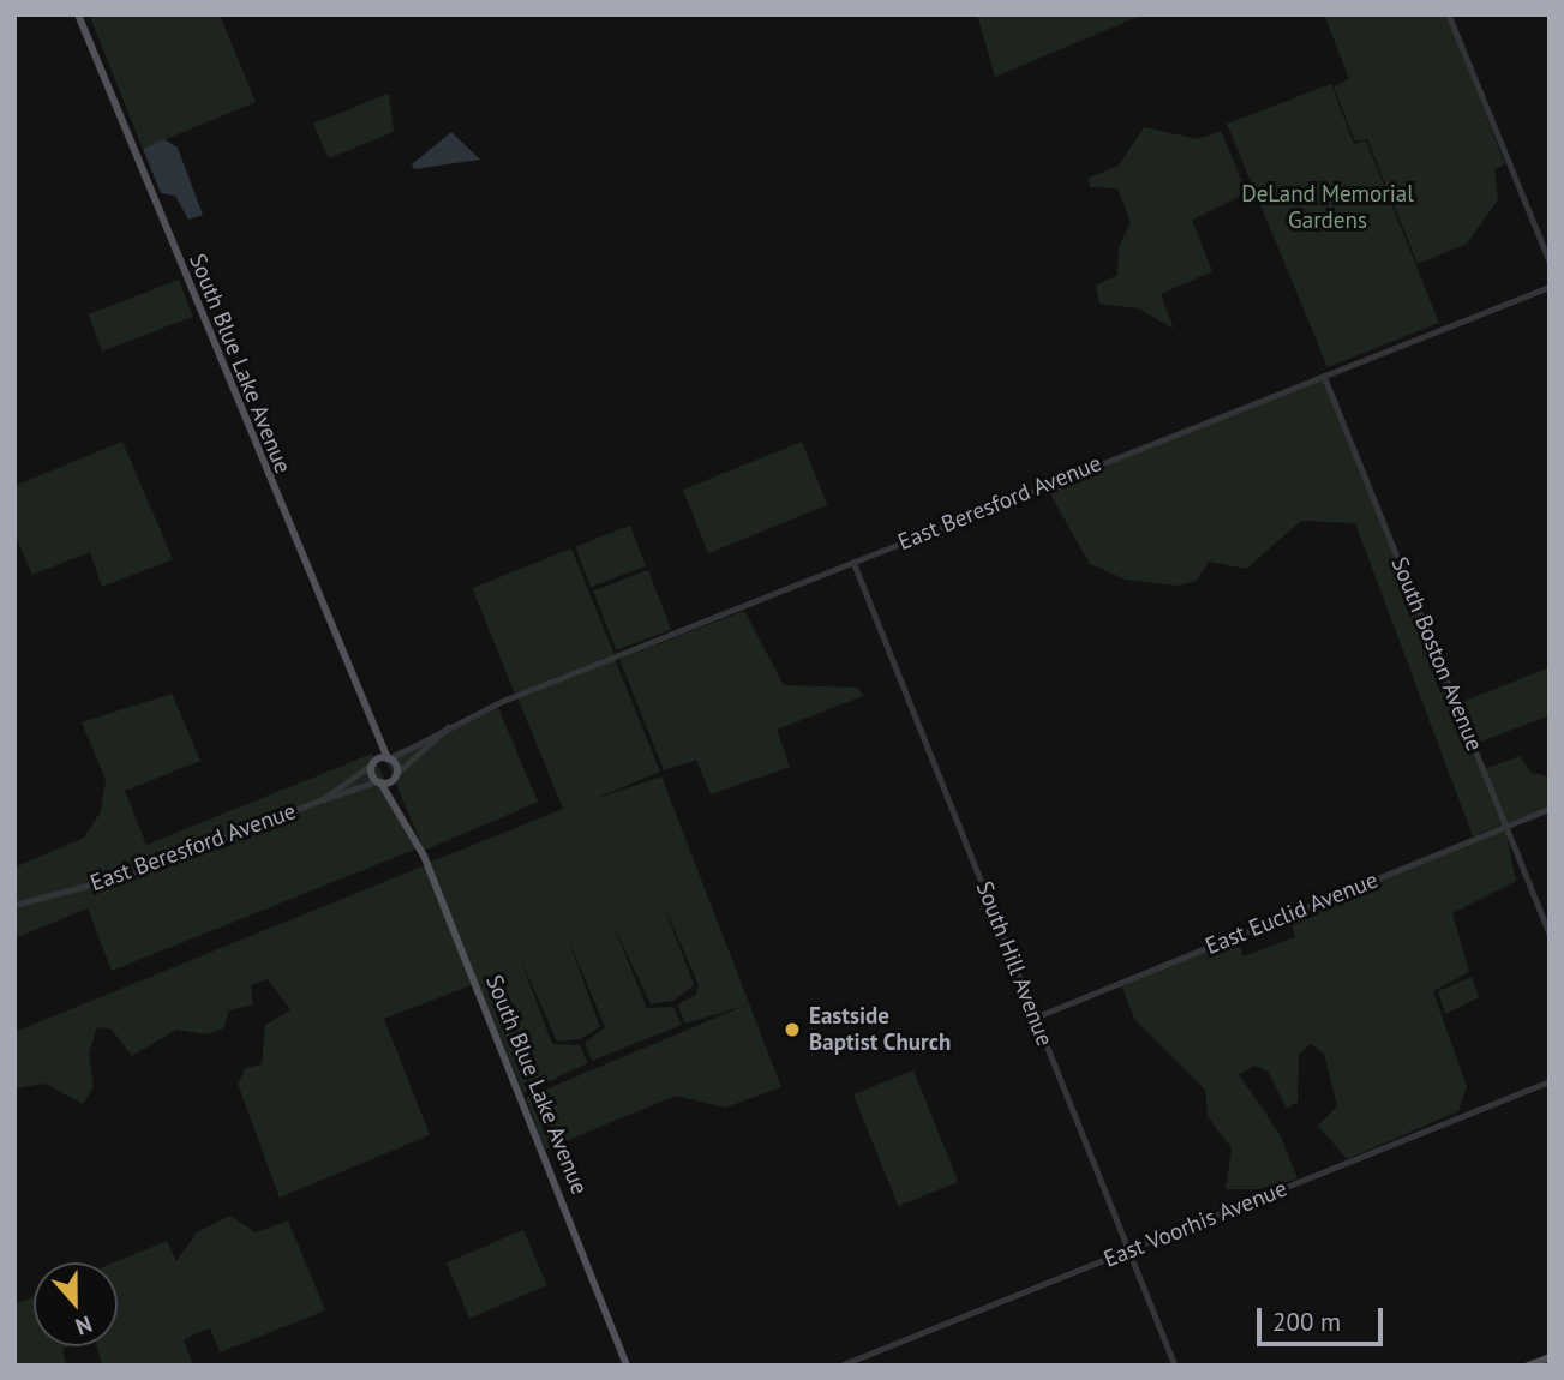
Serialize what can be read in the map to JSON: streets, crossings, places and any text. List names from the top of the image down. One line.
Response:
{"streets":{"main road":["South Blue Lake Avenue"],"street":["East Beresford Avenue","South Boston Avenue","East Euclid Avenue","South Hill Avenue","East Voorhis Avenue"]},"crossings":[["South Blue Lake Avenue","East Beresford Avenue"],["East Beresford Avenue","South Boston Avenue"],["East Beresford Avenue","South Hill Avenue"],["South Boston Avenue","East Euclid Avenue"],["East Euclid Avenue","South Hill Avenue"],["South Hill Avenue","East Voorhis Avenue"]],"parks":["DeLand Memorial Gardens"],"places":["Eastside Baptist Church"],"scale_bar":"200 m","north":"bottom"}
